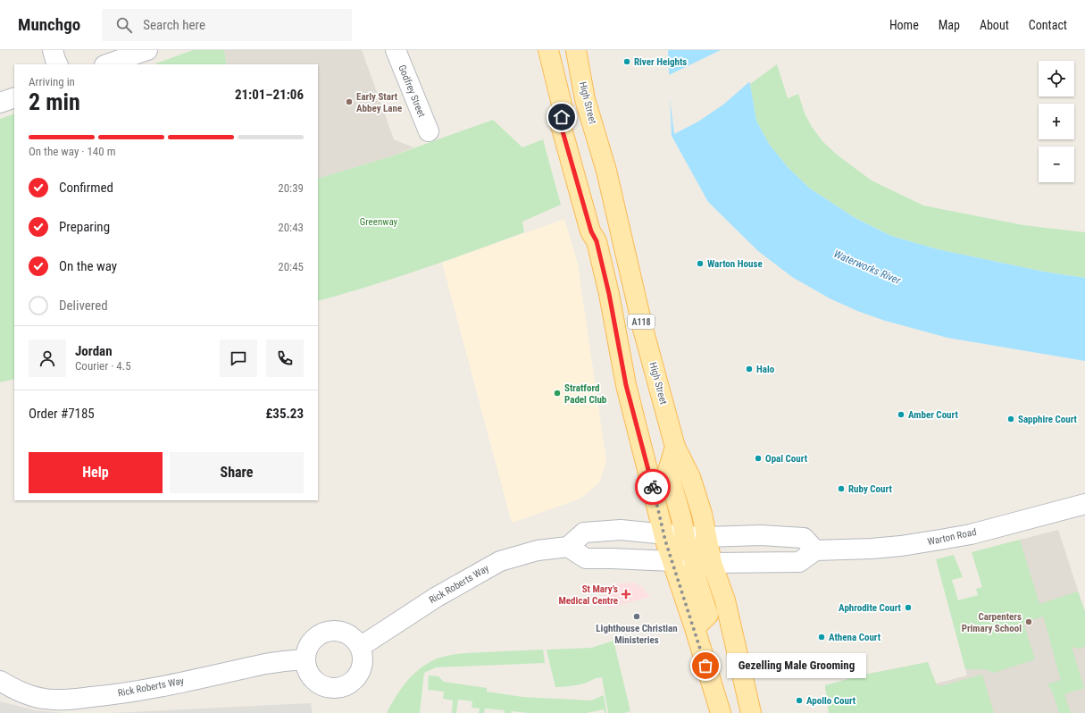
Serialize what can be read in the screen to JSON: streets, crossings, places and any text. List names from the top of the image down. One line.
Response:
{"streets":{"main road":["High Street","A118"],"street":["Godfrey Street","Warton Road","Rick Roberts Way"]},"water":["Waterworks River"],"parks":["Greenway"],"places":{"other":["River Heights","Early Start Abbey Lane","Warton House","Halo","Stratford Padel Club","Amber Court","Sapphire Court","Opal Court","Ruby Court","Aphrodite Court","Lighthouse Christian Ministeries","Carpenters Primary School","Athena Court","Gezelling Male Grooming","Apollo Court"],"health":["St Mary’s Medical Centre"]},"page":{"header":"Munchgo","search":"Search here","nav":["Home","Map","About","Contact"],"map_buttons":["+","−"],"heading":["2 min","Arriving in","21:01–21:06"],"panel":["Jordan","Courier · 4.5","Order #7185","£35.23"],"bar":"On the way · 140 m","list":[["Confirmed","20:39"],["Preparing","20:43"],["On the way","20:45"],"Delivered"],"buttons":["Help","Share"],"bubble":"Gezelling Male Grooming"}}
